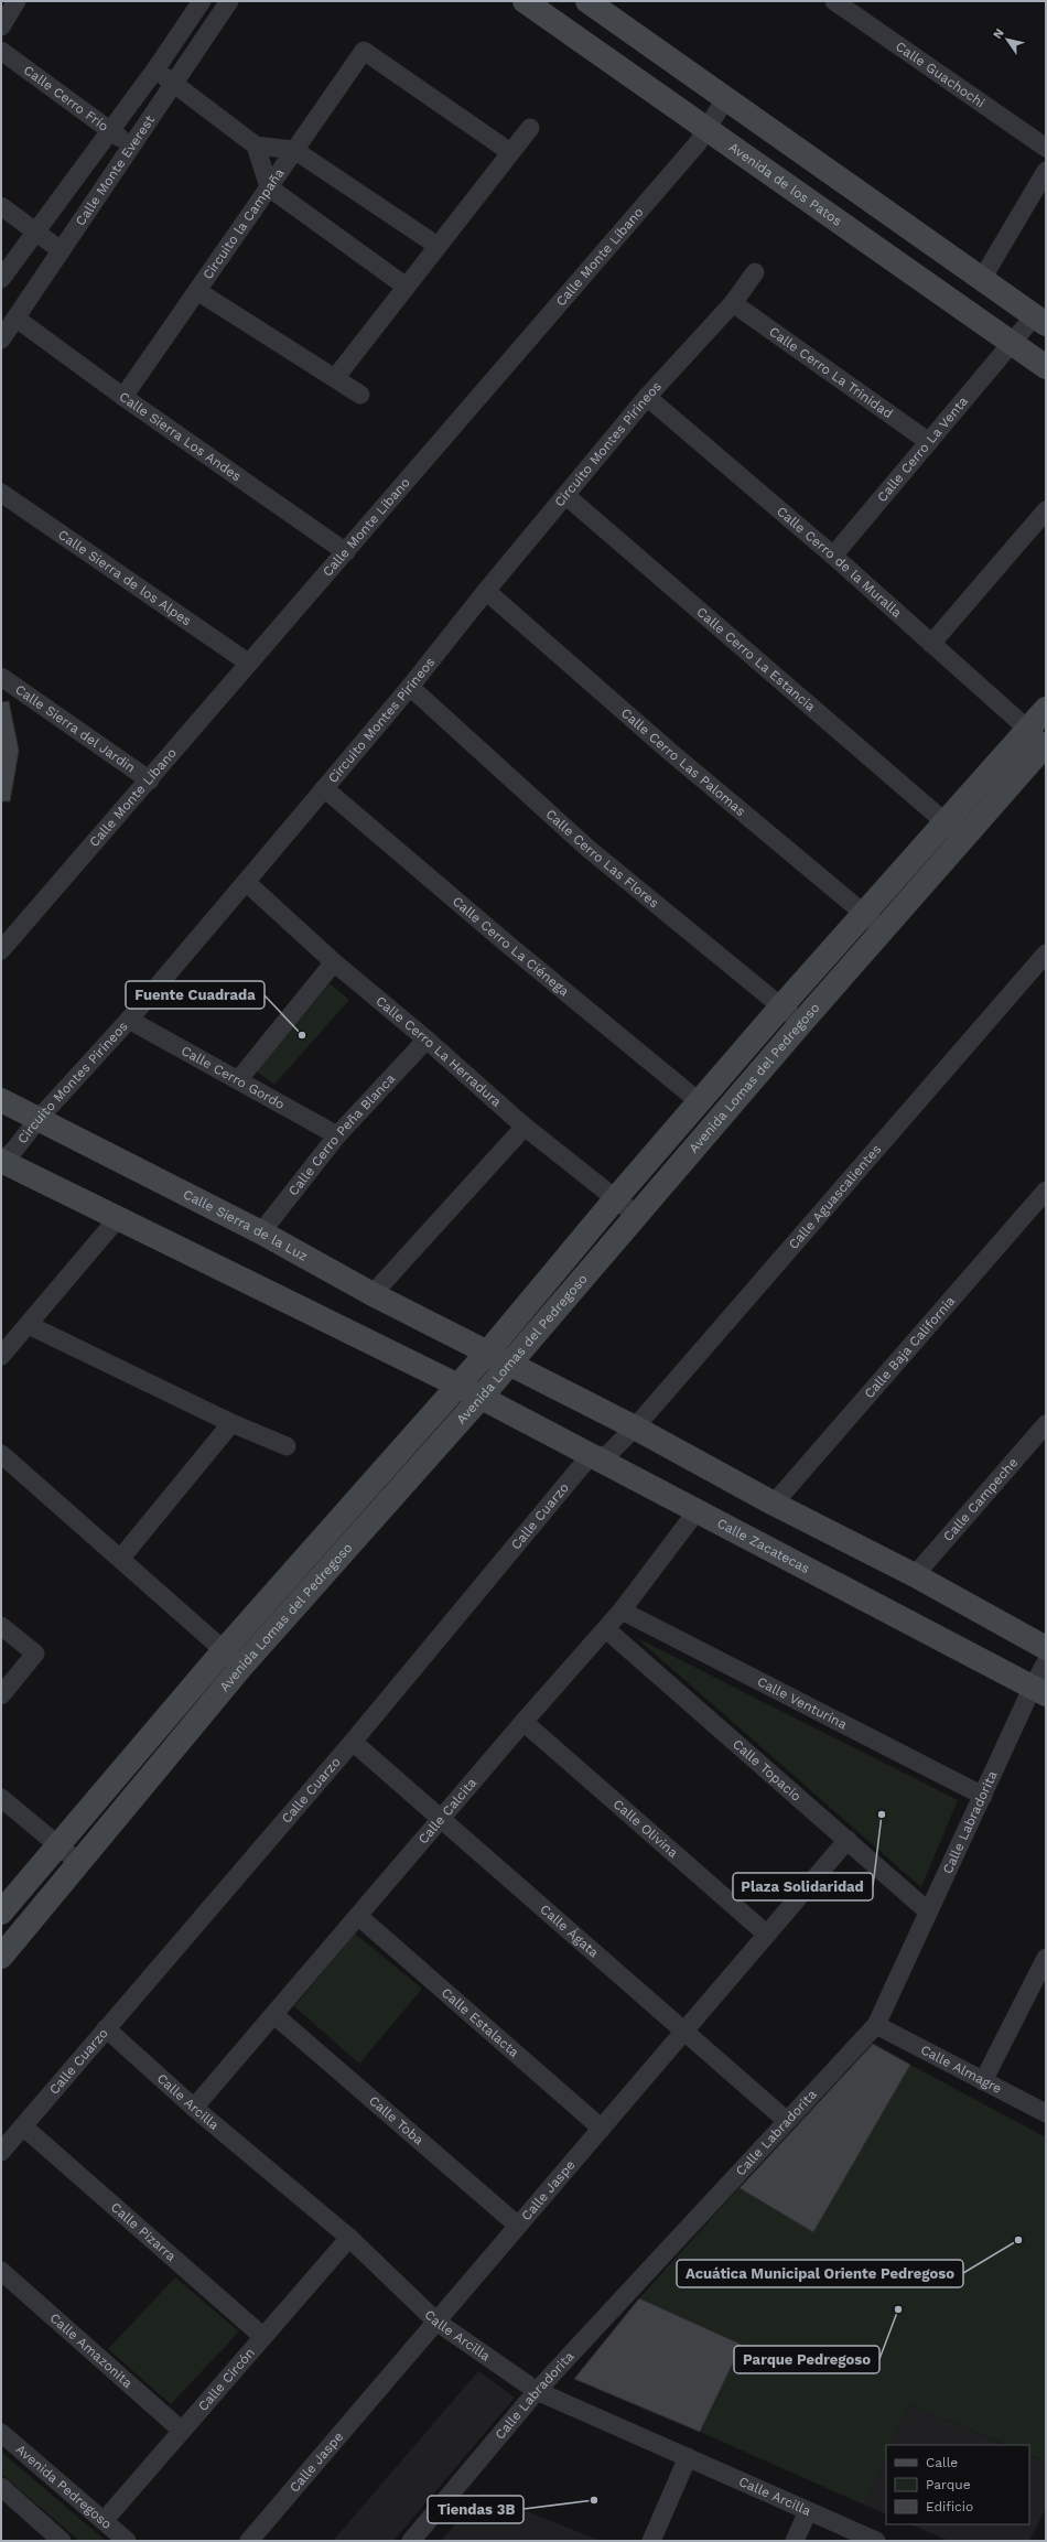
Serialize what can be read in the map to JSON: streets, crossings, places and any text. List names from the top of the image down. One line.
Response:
{"streets":{"street":["Calle Guachochi","Calle Cerro Frío","Calle Monte Everest","Avenida de los Patos","Circuito la Campaña","Calle Monte Líbano","Calle Cerro La Trinidad","Calle Sierra Los Andes","Circuito Montes Pirineos","Calle Cerro La Venta","Calle Cerro de la Muralla","Calle Sierra de los Alpes","Calle Cerro La Estancia","Calle Sierra del Jardin","Calle Cerro Las Palomas","Calle Cerro Las Flores","Calle Cerro La Ciénega","Calle Cerro La Herradura","Calle Cerro Gordo","Avenida Lomas del Pedregoso","Calle Cerro Peña Blanca","Calle Aguascalientes","Calle Sierra de la Luz","Calle Baja California","Calle Campeche","Calle Cuarzo","Calle Zacatecas","Calle Venturina","Calle Topacio","Calle Calcita","Calle Labradorita","Calle Olivina","Calle Ágata","Calle Estalacta","Calle Almagre","Calle Arcilla","Calle Toba","Calle Jaspe","Calle Pizarra","Calle Amazonita","Calle Circón","Avenida Pedregoso"]},"crossings":[["Calle Cerro Frío","Calle Monte Everest"],["Calle Monte Everest","Calle Sierra Los Andes"],["Avenida de los Patos","Calle Monte Líbano"],["Avenida de los Patos","Calle Cerro La Venta"],["Circuito la Campaña","Calle Sierra Los Andes"],["Calle Monte Líbano","Calle Sierra Los Andes"],["Calle Monte Líbano","Calle Sierra de los Alpes"],["Calle Monte Líbano","Calle Sierra del Jardin"],["Calle Cerro La Trinidad","Circuito Montes Pirineos"],["Calle Cerro La Trinidad","Calle Cerro La Venta"],["Circuito Montes Pirineos","Calle Cerro de la Muralla"],["Circuito Montes Pirineos","Calle Cerro La Estancia"],["Circuito Montes Pirineos","Calle Cerro Las Palomas"],["Circuito Montes Pirineos","Calle Cerro Las Flores"],["Circuito Montes Pirineos","Calle Cerro La Ciénega"],["Circuito Montes Pirineos","Calle Cerro La Herradura"],["Circuito Montes Pirineos","Calle Cerro Gordo"],["Circuito Montes Pirineos","Calle Sierra de la Luz"],["Calle Cerro La Venta","Calle Cerro de la Muralla"],["Calle Cerro de la Muralla","Avenida Lomas del Pedregoso"],["Calle Cerro La Estancia","Avenida Lomas del Pedregoso"],["Calle Cerro Las Palomas","Avenida Lomas del Pedregoso"],["Calle Cerro Las Flores","Avenida Lomas del Pedregoso"],["Calle Cerro La Ciénega","Avenida Lomas del Pedregoso"],["Calle Cerro La Herradura","Avenida Lomas del Pedregoso"],["Calle Cerro La Herradura","Calle Cerro Peña Blanca"],["Calle Cerro Gordo","Calle Cerro Peña Blanca"],["Avenida Lomas del Pedregoso","Calle Sierra de la Luz"],["Avenida Lomas del Pedregoso","Calle Zacatecas"],["Calle Cerro Peña Blanca","Calle Sierra de la Luz"],["Calle Aguascalientes","Calle Cuarzo"],["Calle Cuarzo","Calle Zacatecas"],["Calle Cuarzo","Calle Ágata"],["Calle Cuarzo","Calle Arcilla"],["Calle Cuarzo","Calle Pizarra"],["Calle Zacatecas","Calle Calcita"],["Calle Zacatecas","Calle Labradorita"],["Calle Venturina","Calle Calcita"],["Calle Venturina","Calle Labradorita"],["Calle Topacio","Calle Calcita"],["Calle Topacio","Calle Labradorita"],["Calle Topacio","Calle Jaspe"],["Calle Calcita","Calle Olivina"],["Calle Calcita","Calle Ágata"],["Calle Calcita","Calle Estalacta"],["Calle Calcita","Calle Arcilla"],["Calle Calcita","Calle Toba"],["Calle Labradorita","Calle Ágata"],["Calle Labradorita","Calle Almagre"],["Calle Labradorita","Calle Arcilla"],["Calle Olivina","Calle Jaspe"],["Calle Ágata","Calle Jaspe"],["Calle Estalacta","Calle Jaspe"],["Calle Arcilla","Calle Jaspe"],["Calle Arcilla","Calle Circón"],["Calle Toba","Calle Jaspe"],["Calle Pizarra","Calle Circón"],["Calle Amazonita","Calle Circón"],["Calle Circón","Avenida Pedregoso"]],"places":["Fuente Cuadrada","Plaza Solidaridad","Acuática Municipal Oriente Pedregoso","Parque Pedregoso","Tiendas 3B"],"legend":["Calle","Parque","Edificio"],"north":"top left"}
